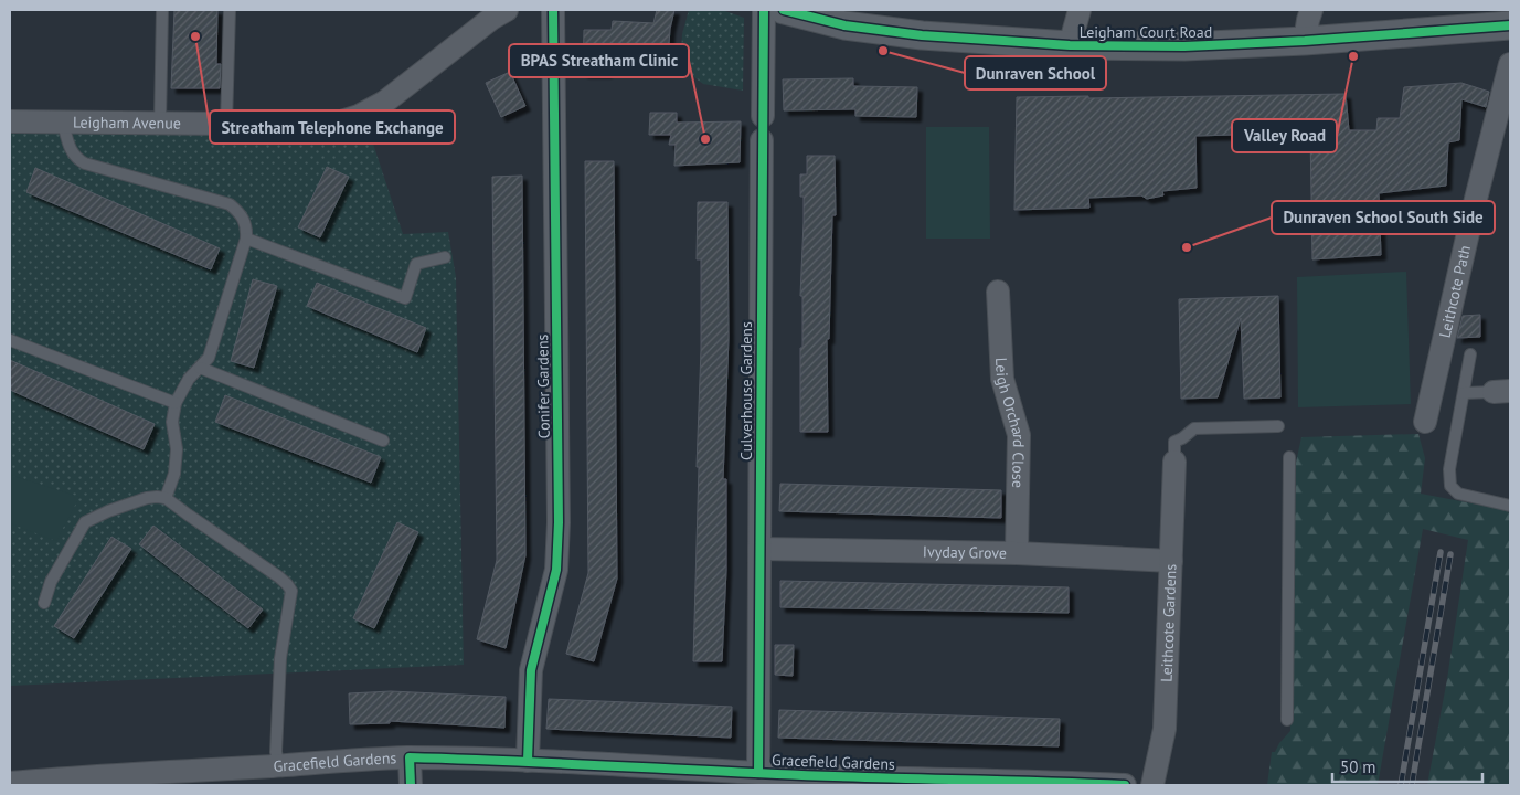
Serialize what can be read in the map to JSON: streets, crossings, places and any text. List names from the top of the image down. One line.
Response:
{"streets":{"street":["Leigham Court Road","Leigham Avenue","Leithcote Path","Conifer Gardens","Culverhouse Gardens","Leigh Orchard Close","Ivyday Grove","Leithcote Gardens","Gracefield Gardens"]},"crossings":[["Conifer Gardens","Gracefield Gardens"],["Culverhouse Gardens","Ivyday Grove"],["Culverhouse Gardens","Gracefield Gardens"],["Leigh Orchard Close","Ivyday Grove"],["Ivyday Grove","Leithcote Gardens"]],"places":["Streatham Telephone Exchange","Dunraven School","Valley Road","BPAS Streatham Clinic","Dunraven School South Side"],"scale_bar":"50 m"}
